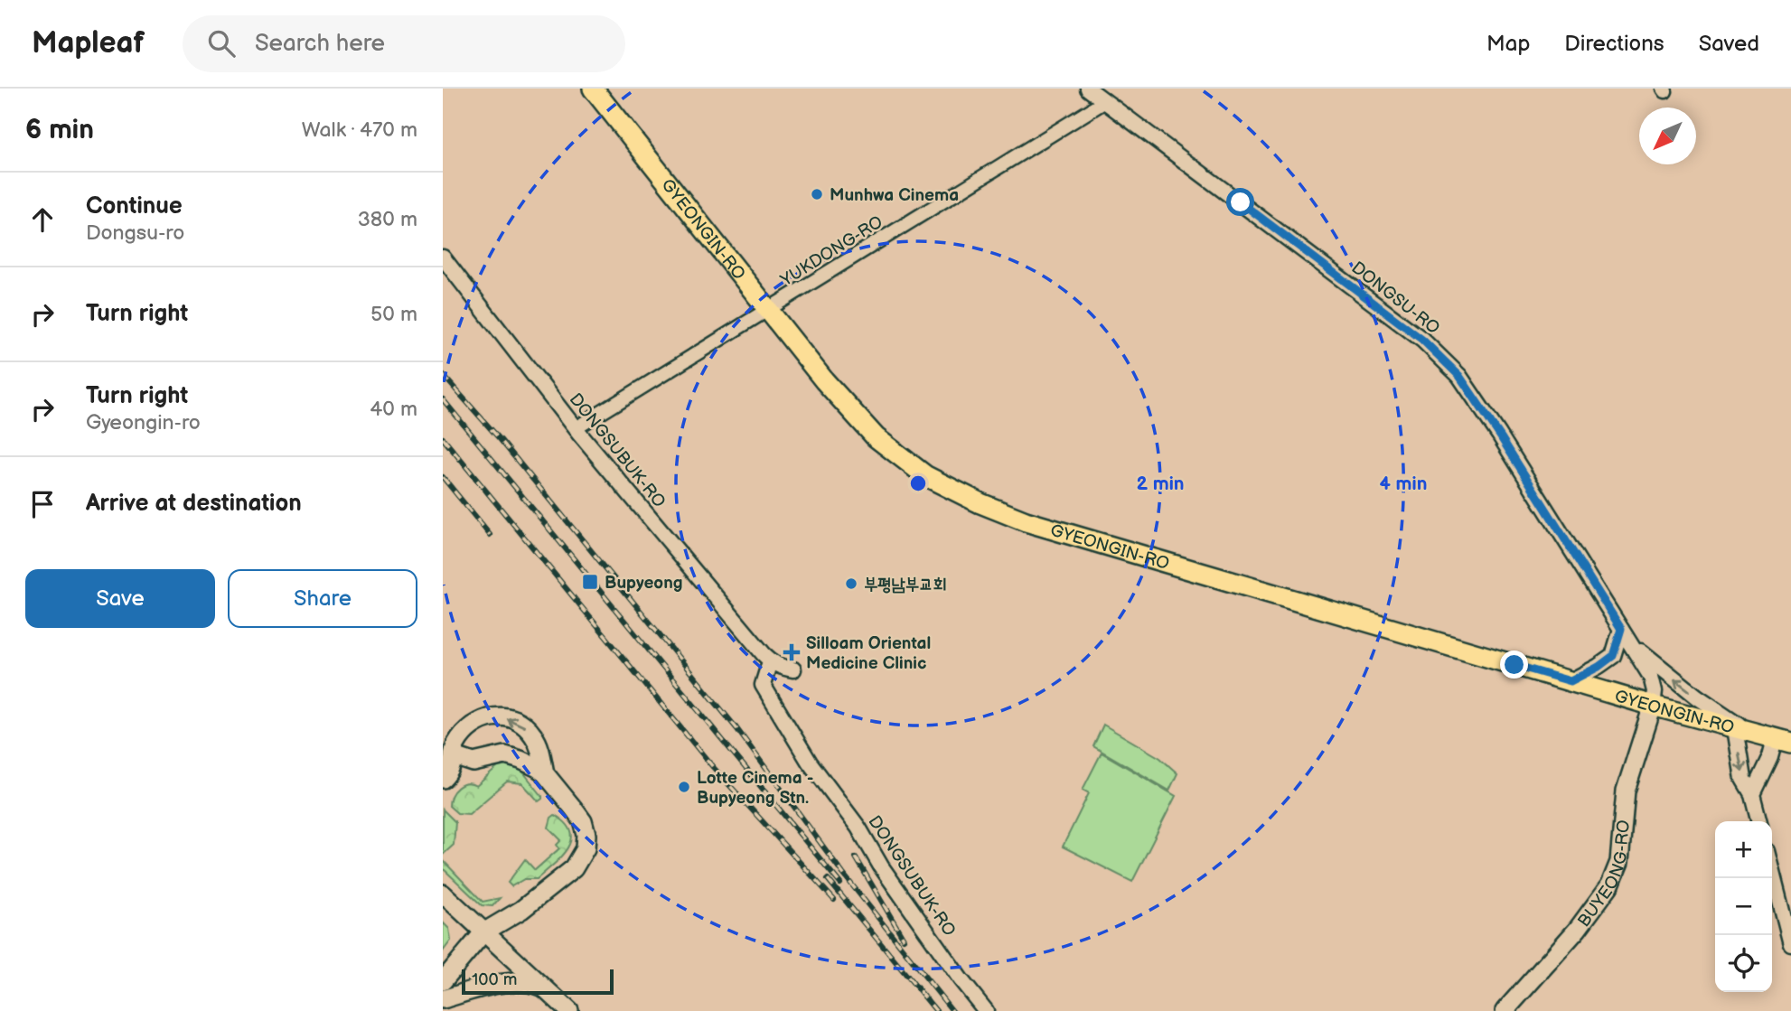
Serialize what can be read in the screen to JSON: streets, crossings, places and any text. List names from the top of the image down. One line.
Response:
{"streets":{"main road":["GYEONGIN-RO","BUYEONG-RO"],"street":["YUKDONG-RO","DONGSU-RO","DONGSUBUK-RO"]},"crossings":[["GYEONGIN-RO","YUKDONG-RO"],["GYEONGIN-RO","DONGSU-RO"],["GYEONGIN-RO","BUYEONG-RO"],["YUKDONG-RO","DONGSU-RO"],["YUKDONG-RO","DONGSUBUK-RO"],["DONGSU-RO","BUYEONG-RO"]],"places":{"other":["Munhwa Cinema","부평남부교회","Lotte Cinema - Bupyeong Stn."],"transit":["Bupyeong"],"health":["Silloam Oriental Medicine Clinic"]},"scale_bar":"100 m","north":"bottom left","page":{"header":"Mapleaf","search":"Search here","nav":["Map","Directions","Saved"],"heading":["6 min","Walk · 470 m"],"list":[["Continue","Dongsu-ro","380 m"],["Turn right","50 m"],["Turn right","Gyeongin-ro","40 m"],"Arrive at destination"],"buttons":["Save","Share"],"map_buttons":["+","−"],"scale":"100 m"},"rings":["2 min","4 min"]}
